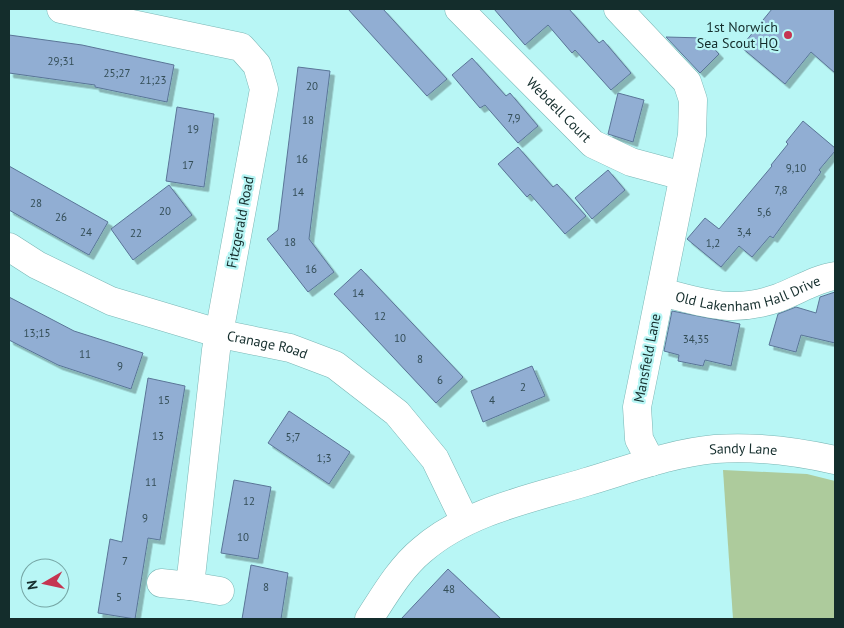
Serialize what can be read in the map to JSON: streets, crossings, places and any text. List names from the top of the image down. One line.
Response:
{"streets":{"street":["Webdell Court","Fitzgerald Road","Old Lakenham Hall Drive","Cranage Road","Mansfield Lane","Sandy Lane"]},"crossings":[["Webdell Court","Mansfield Lane"],["Fitzgerald Road","Cranage Road"],["Old Lakenham Hall Drive","Mansfield Lane"],["Mansfield Lane","Sandy Lane"]],"places":["1st Norwich Sea Scout HQ"],"house_numbers":["29;31","25;27","21;23","20","7,9","18","19","16","17","9,10","7,8","14","28","20","5,6","26","24","3,4","22","18","1,2","16","14","12","13;15","10","34,35","11","8","9","6","2","15","4","13","5;7","1;3","11","12","9","10","7","8","48","5"],"north":"left"}
